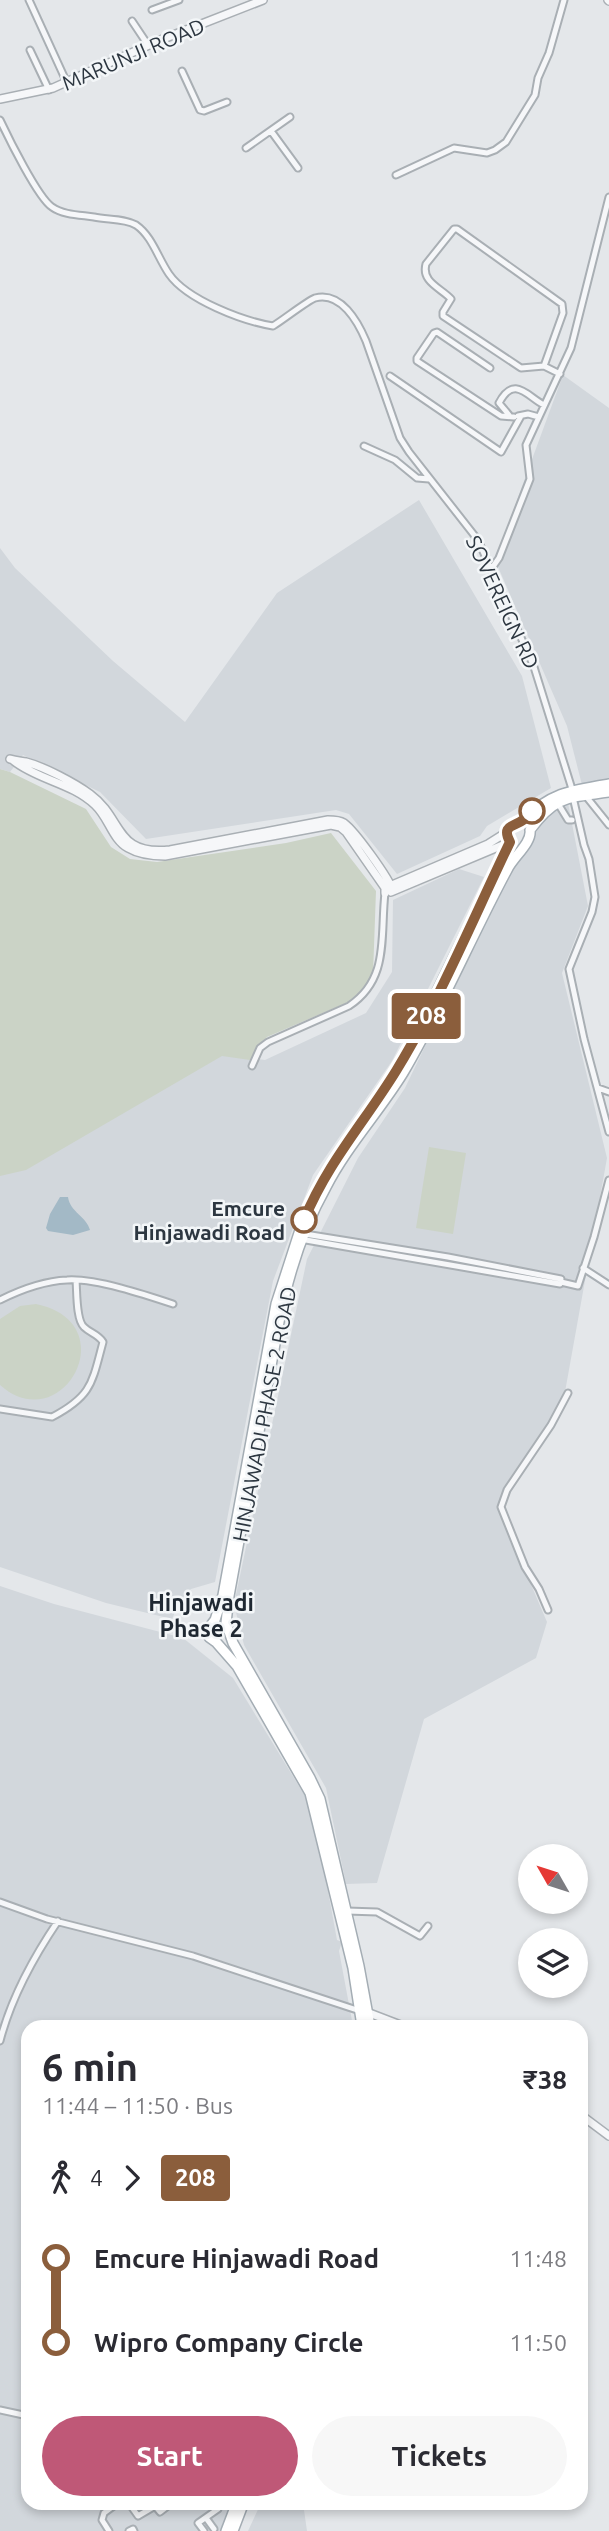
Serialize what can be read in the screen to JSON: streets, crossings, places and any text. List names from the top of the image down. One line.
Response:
{"streets":{"main road":["HINJAWADI PHASE 2 ROAD"],"street":["MARUNJI ROAD","SOVEREIGN RD"]},"districts":["Hinjawadi Phase 2"],"places":["Emcure Hinjawadi Road"],"lines":["bus line 208"],"north":"top left","page":{"on_map":"208","heading":["6 min","11:44 – 11:50 · Bus","₹38"],"legs":["4","208"],"list":[{"name":"Emcure Hinjawadi Road","value":"11:48"},{"name":"Wipro Company Circle","value":"11:50"}],"buttons":["Start","Tickets"]}}
